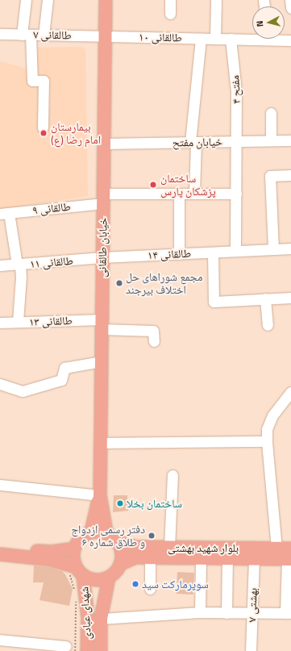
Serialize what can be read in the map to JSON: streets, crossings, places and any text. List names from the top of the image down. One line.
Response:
{"streets":{"main road":["خیابان طالقانی","بلوار شهید بهشتی","شهدای عبادی"],"street":["طالقانی ۷","طالقانی ۱۰","مفتح ۴","خیابان مفتح","طالقانی ۹","طالقانی ۱۴","طالقانی ۱۱","طالقانی ۱۳","بهشتی ۷"]},"crossings":[["طالقانی ۷","طالقانی ۱۰"],["طالقانی ۷","خیابان طالقانی"],["طالقانی ۱۰","مفتح ۴"],["طالقانی ۱۰","خیابان طالقانی"],["مفتح ۴","خیابان مفتح"],["مفتح ۴","طالقانی ۹"],["مفتح ۴","طالقانی ۱۴"],["خیابان مفتح","خیابان طالقانی"],["طالقانی ۹","خیابان طالقانی"],["خیابان طالقانی","طالقانی ۱۴"],["خیابان طالقانی","طالقانی ۱۱"],["خیابان طالقانی","طالقانی ۱۳"],["طالقانی ۱۴","طالقانی ۱۱"],["بلوار شهید بهشتی","بهشتی ۷"],["بلوار شهید بهشتی","شهدای عبادی"]],"places":["بیمارستان امام رضا (ع)","ساختمان پزشکان پارس","مجمع شوراهای حل اختلاف بیرجند","ساختمان بخلا","دفتر رسمی ازدواج و طلاق شماره ۶","سوپرمارکت سید"],"north":"left"}
